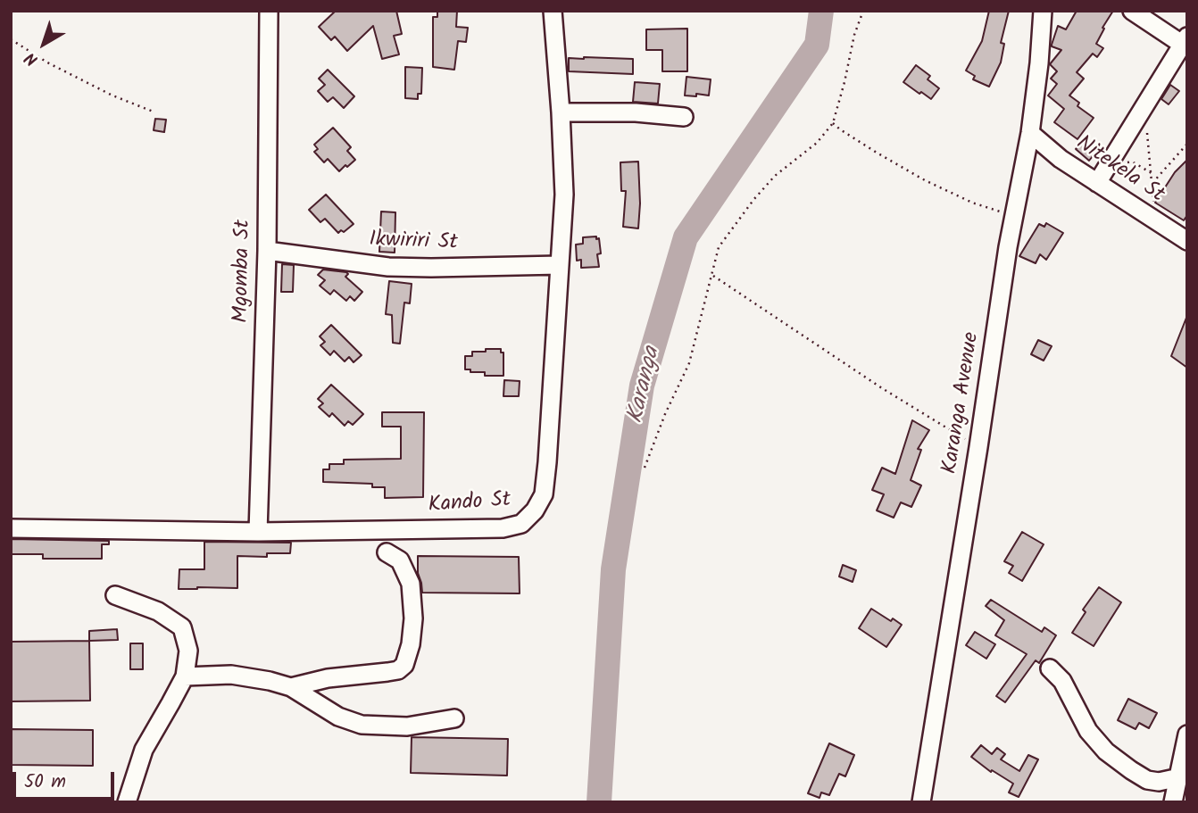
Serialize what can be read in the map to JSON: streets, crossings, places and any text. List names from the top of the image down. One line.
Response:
{"streets":{"street":["Nitekela St","Ikwiriri St","Mgomba St","Karanga Avenue","Kando St"]},"crossings":[["Nitekela St","Karanga Avenue"],["Ikwiriri St","Mgomba St"],["Ikwiriri St","Kando St"],["Mgomba St","Kando St"]],"water":["Karanga"],"scale_bar":"50 m","north":"bottom left"}
